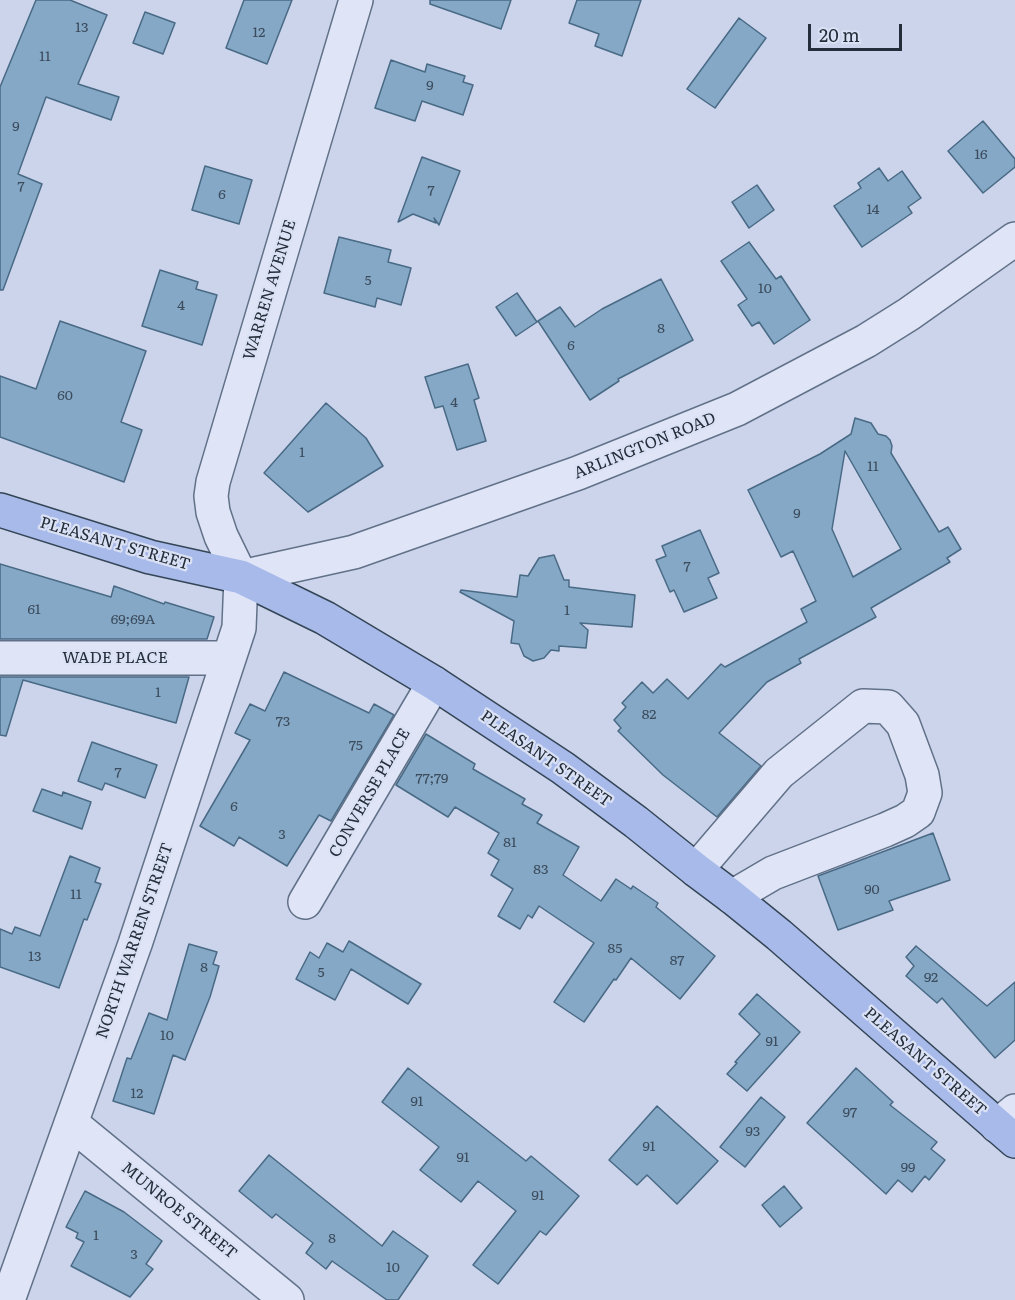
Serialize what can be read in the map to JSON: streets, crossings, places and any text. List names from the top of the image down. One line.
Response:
{"streets":{"main road":["PLEASANT STREET"],"street":["WARREN AVENUE","ARLINGTON ROAD","WADE PLACE","CONVERSE PLACE","NORTH WARREN STREET","MUNROE STREET"]},"crossings":[["WARREN AVENUE","ARLINGTON ROAD"],["WARREN AVENUE","PLEASANT STREET"],["WARREN AVENUE","NORTH WARREN STREET"],["ARLINGTON ROAD","PLEASANT STREET"],["ARLINGTON ROAD","NORTH WARREN STREET"],["PLEASANT STREET","CONVERSE PLACE"],["PLEASANT STREET","NORTH WARREN STREET"],["WADE PLACE","NORTH WARREN STREET"],["NORTH WARREN STREET","MUNROE STREET"]],"house_numbers":["13","12","11","9","9","16","7","7","6","14","5","10","4","8","6","60","4","1","11","9","7","61","1","69;69A","1","82","73","75","7","77;79","6","3","81","83","90","11","85","13","87","8","5","92","10","91","12","91","97","93","91","91","99","91","1","8","3","10"],"scale_bar":"20 m"}
